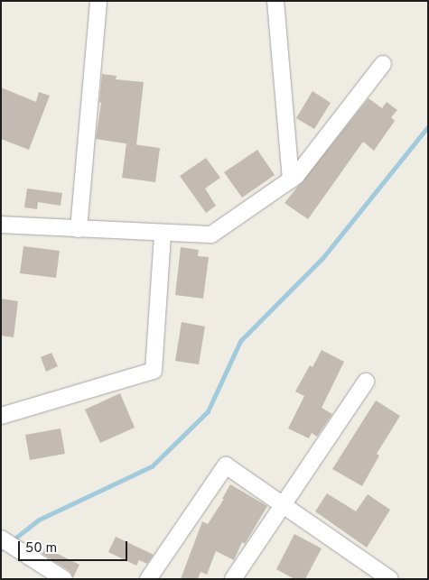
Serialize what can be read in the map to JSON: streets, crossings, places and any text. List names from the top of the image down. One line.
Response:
{"scale_bar":"50 m"}
